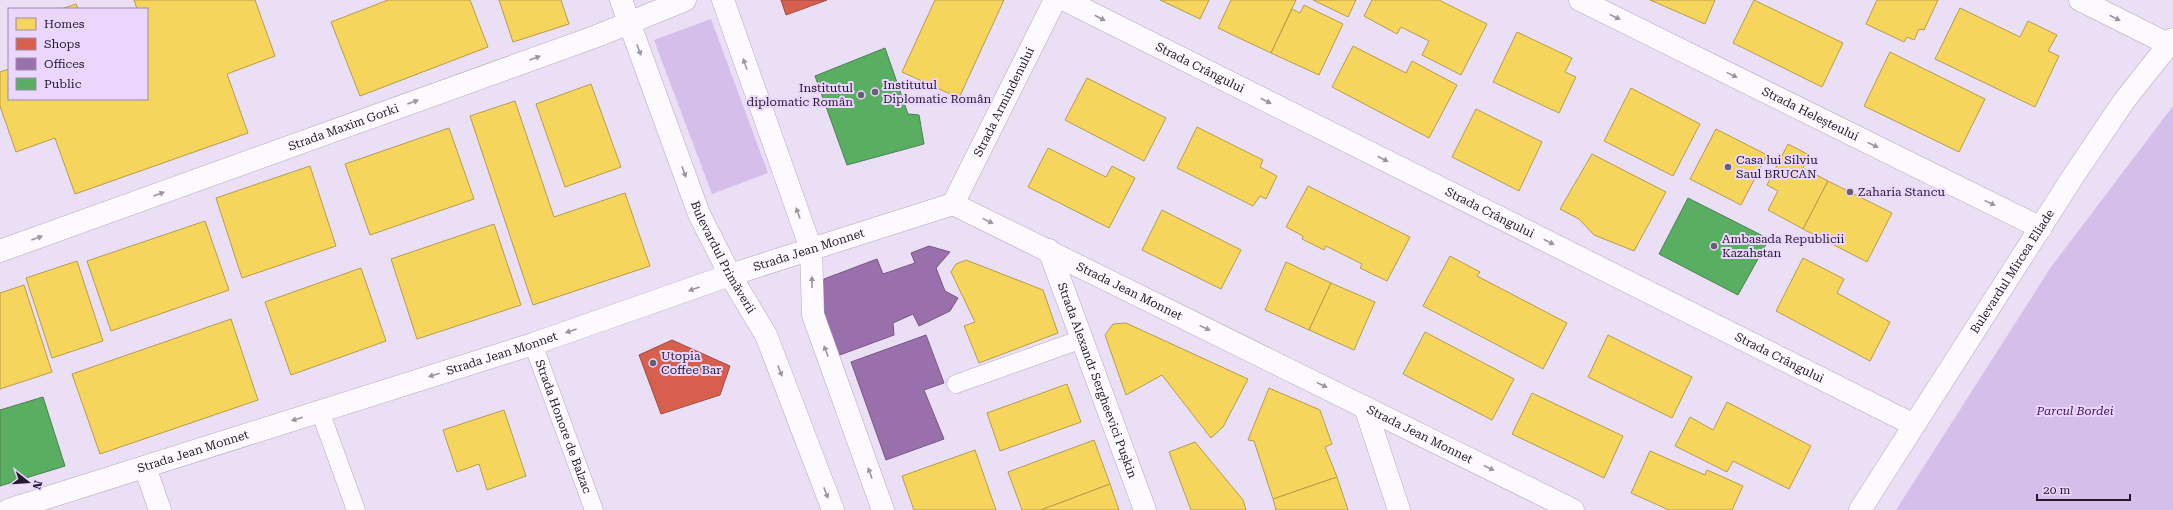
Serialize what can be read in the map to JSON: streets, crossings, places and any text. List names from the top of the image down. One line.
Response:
{"streets":{"street":["Strada Crângului","Strada Armindenului","Strada Heleșteului","Strada Maxim Gorki","Strada Jean Monnet","Bulevardul Primăverii","Bulevardul Mircea Eliade","Strada Alexandr Sergheevici Pușkin"],"lane":["Strada Honore de Balzac"]},"crossings":[["Strada Crângului","Bulevardul Mircea Eliade"],["Strada Armindenului","Strada Jean Monnet"],["Strada Heleșteului","Bulevardul Mircea Eliade"],["Strada Maxim Gorki","Bulevardul Primăverii"],["Strada Jean Monnet","Bulevardul Primăverii"],["Strada Jean Monnet","Strada Alexandr Sergheevici Pușkin"],["Strada Jean Monnet","Strada Honore de Balzac"]],"one_way":["Strada Crângului","Strada Heleșteului","Strada Maxim Gorki"],"parks":["Parcul Bordei"],"places":["Institutul Diplomatic Român","Institutul diplomatic Român","Casa lui Silviu Saul BRUCAN","Zaharia Stancu","Ambasada Republicii Kazahstan","Utopia Coffee Bar"],"legend":["Homes","Shops","Offices","Public"],"scale_bar":"20 m","north":"right"}
